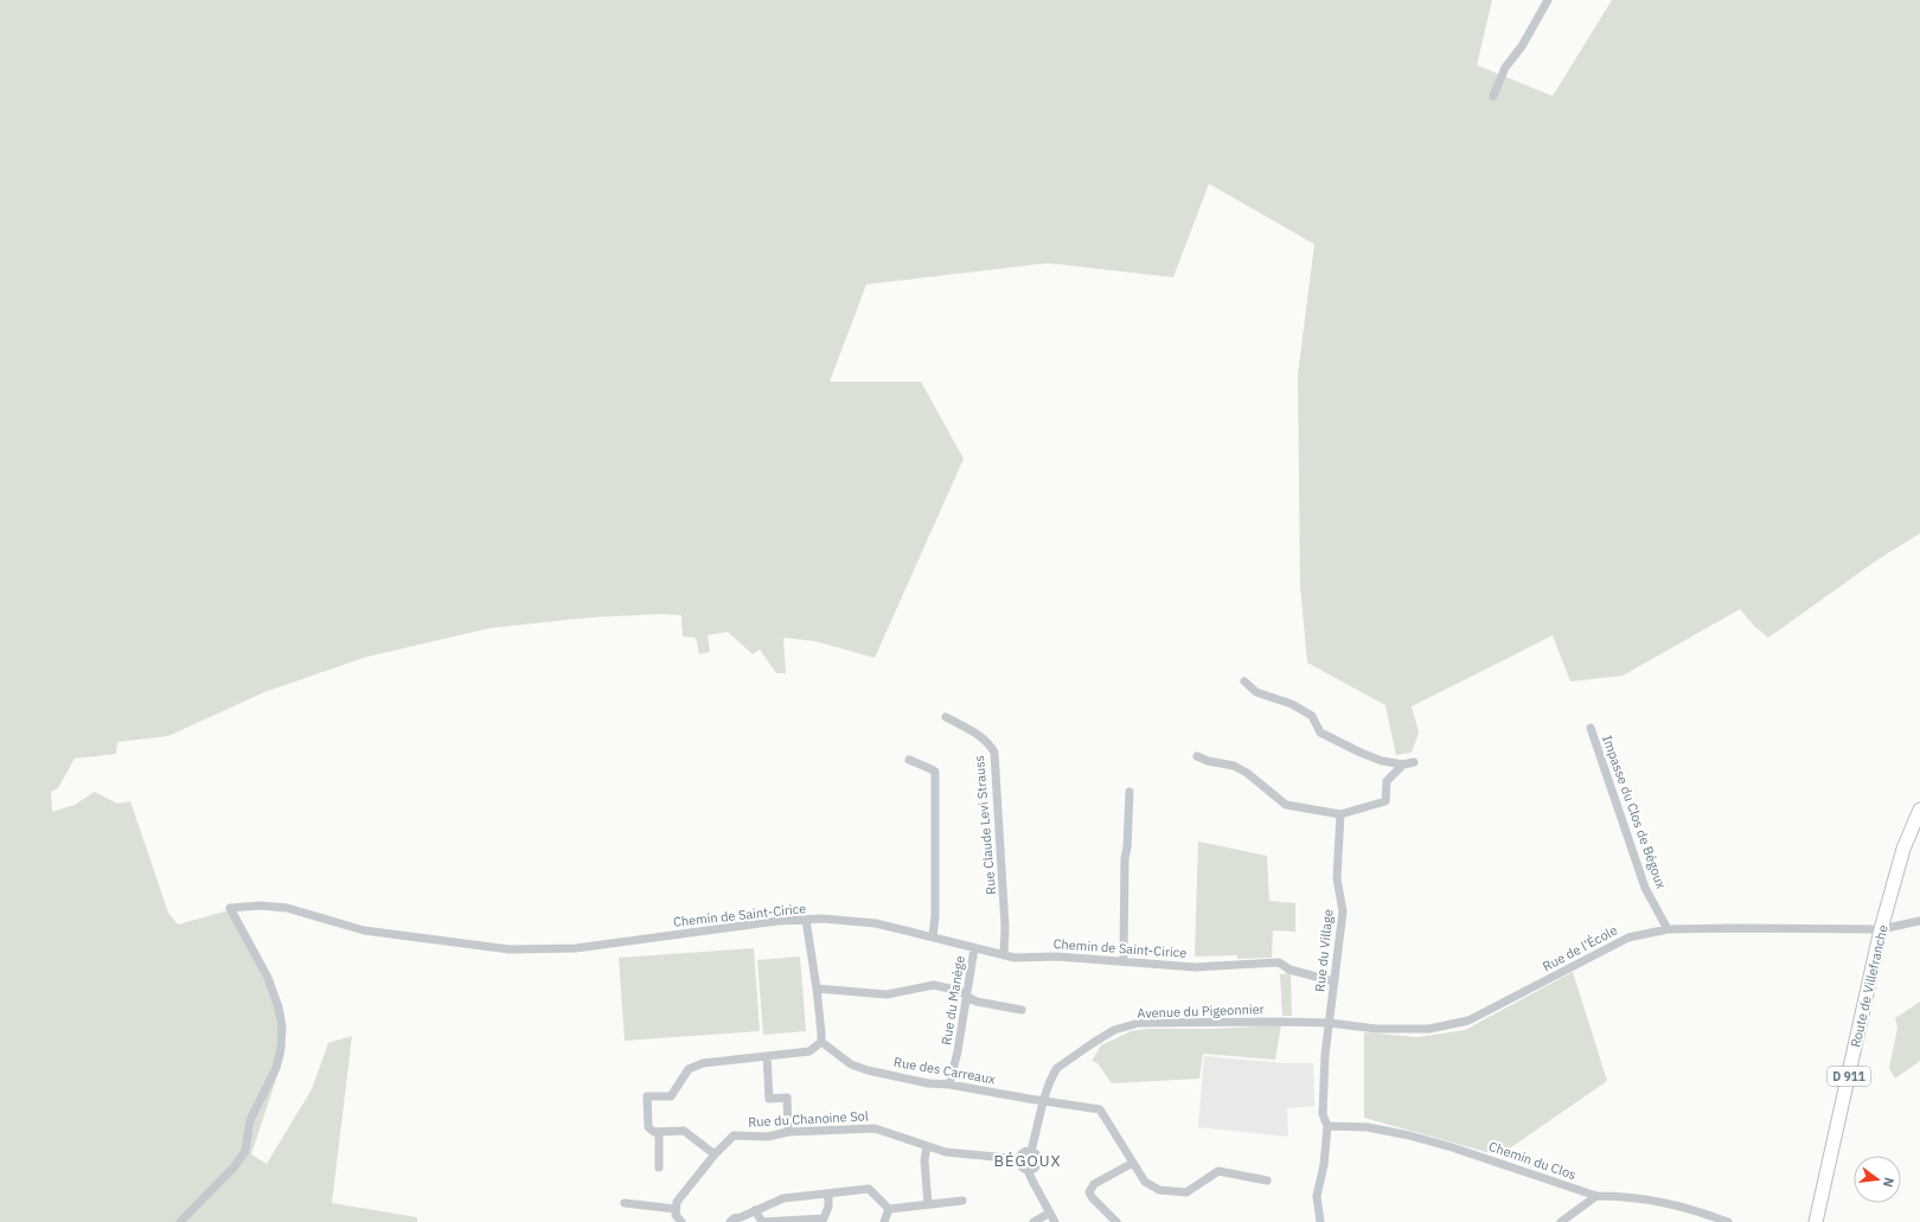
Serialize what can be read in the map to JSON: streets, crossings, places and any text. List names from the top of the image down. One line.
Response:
{"streets":{"main road":["Route de Villefranche","D 911"],"street":["Impasse du Clos de Bégoux","Rue Claude Levi Strauss","Chemin de Saint-Cirice","Rue de l'École","Rue du Village","Rue du Manège","Avenue du Pigeonnier","Rue des Carreaux","Rue du Chanoine Sol","Chemin du Clos"]},"crossings":[["Impasse du Clos de Bégoux","Rue de l'École"],["Rue Claude Levi Strauss","Chemin de Saint-Cirice"],["Chemin de Saint-Cirice","Rue du Village"],["Chemin de Saint-Cirice","Rue du Manège"],["Rue de l'École","Rue du Village"],["Rue de l'École","Route de Villefranche"],["Rue de l'École","Avenue du Pigeonnier"],["Rue du Village","Avenue du Pigeonnier"],["Rue du Village","Chemin du Clos"],["Rue du Manège","Rue des Carreaux"],["Avenue du Pigeonnier","Rue des Carreaux"],["Avenue du Pigeonnier","Rue du Chanoine Sol"]],"districts":["BÉGOUX"],"north":"right"}
